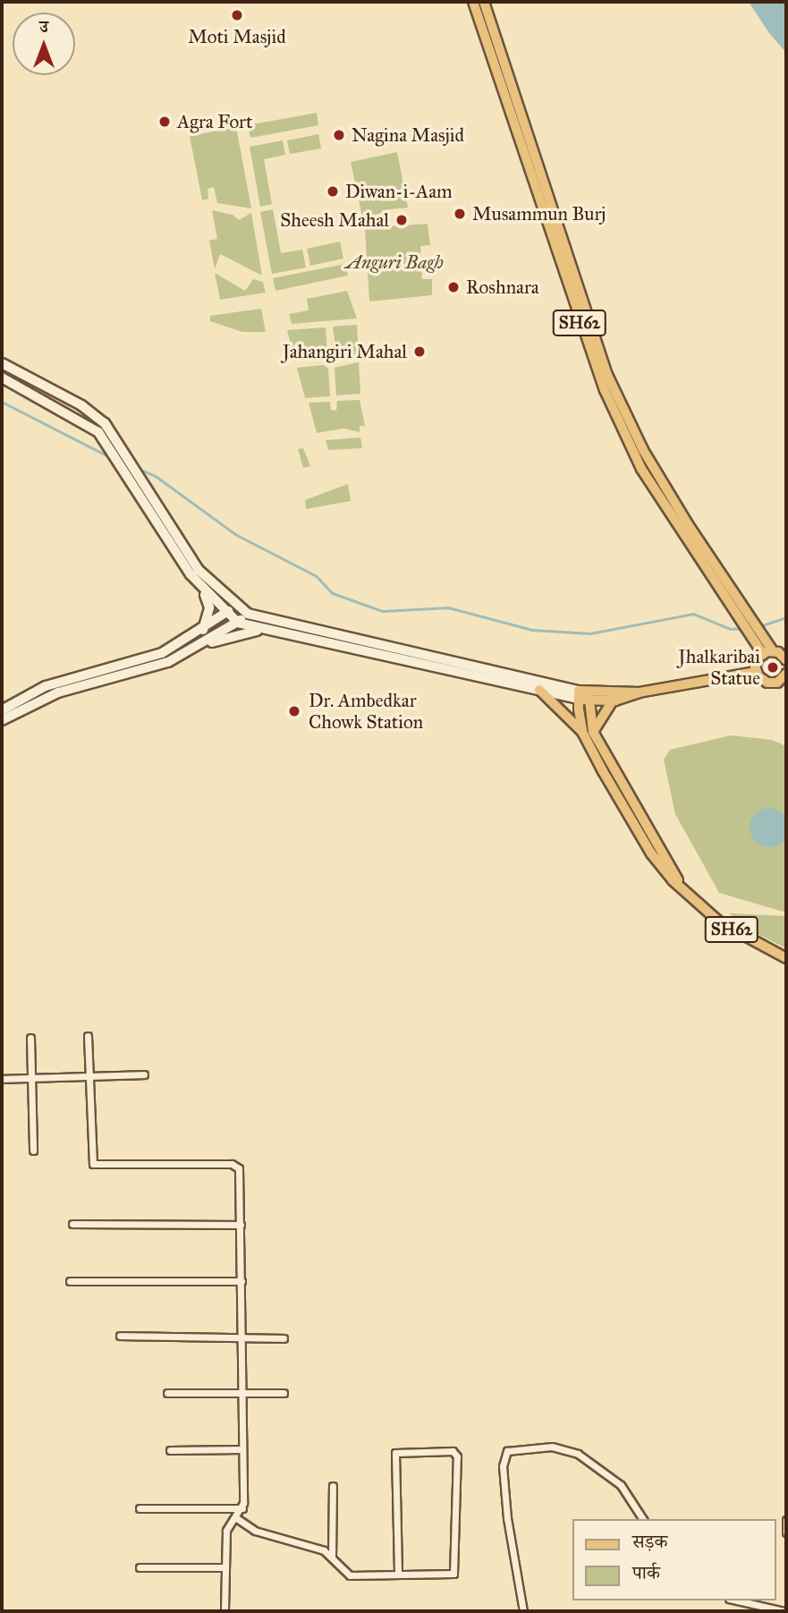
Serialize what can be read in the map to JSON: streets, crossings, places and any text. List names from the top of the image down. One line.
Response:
{"streets":{"main road":["SH62"]},"parks":["Anguri Bagh"],"places":["Moti Masjid","Agra Fort","Nagina Masjid","Diwan-i-Aam","Musammun Burj","Sheesh Mahal","Roshnara","Jahangiri Mahal","Jhalkaribai Statue","Dr. Ambedkar Chowk Station"],"legend":["सड़क","पार्क"],"north":"top"}
